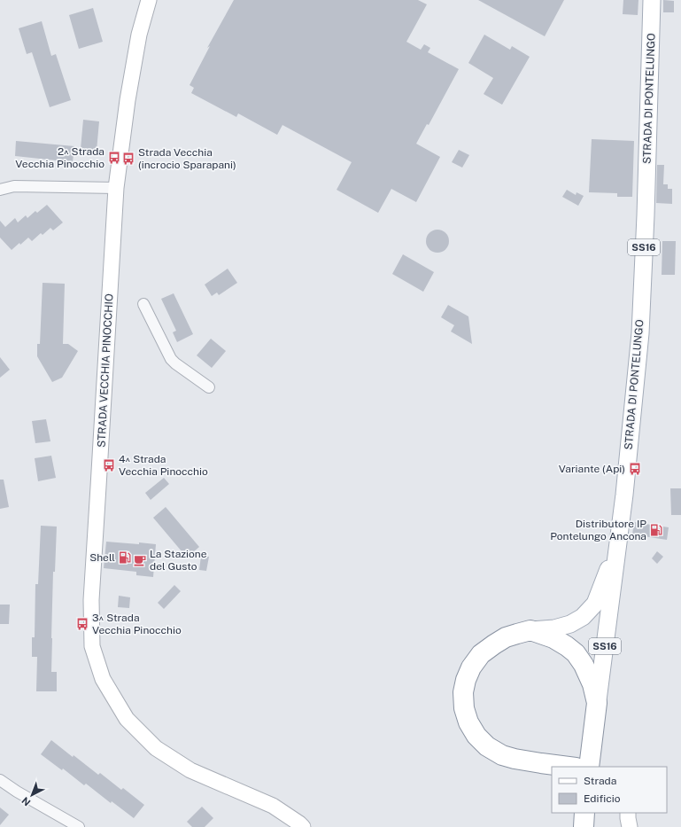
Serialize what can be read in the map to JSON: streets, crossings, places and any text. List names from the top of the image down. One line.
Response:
{"streets":{"highway":["STRADA DI PONTELUNGO","SS16"],"street":["STRADA VECCHIA PINOCCHIO"]},"places":{"bus stop":["2^ Strada Vecchia Pinocchio","Strada Vecchia (incrocio Sparapani)","4^ Strada Vecchia Pinocchio","Variante (Api)","3^ Strada Vecchia Pinocchio"],"fuel station":["Distributore IP Pontelungo Ancona","Shell"],"cafe":["La Stazione del Gusto"]},"legend":["Strada","Edificio"],"north":"bottom left"}
